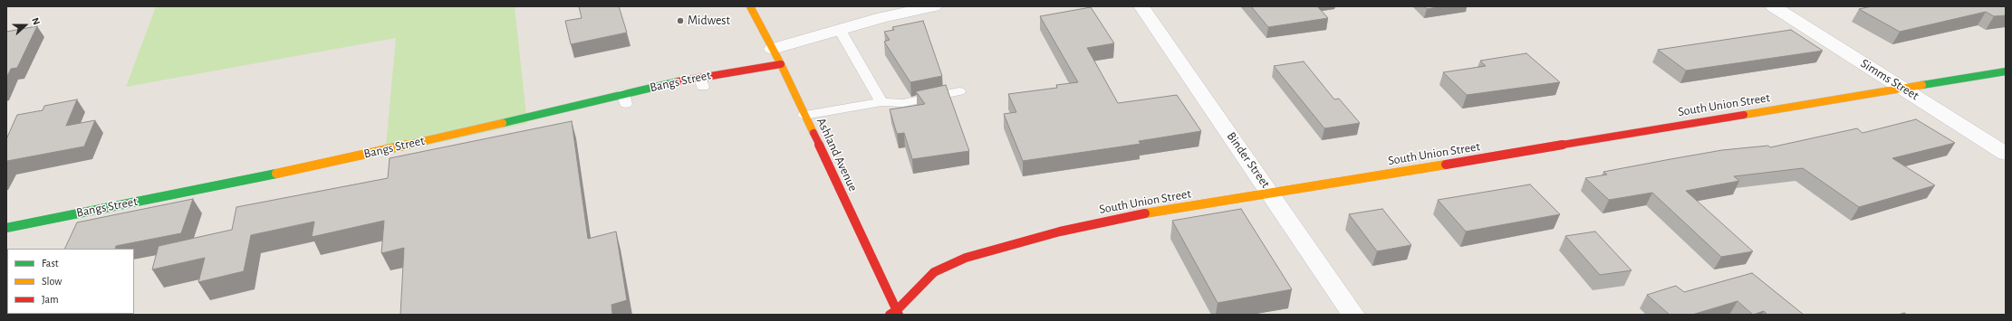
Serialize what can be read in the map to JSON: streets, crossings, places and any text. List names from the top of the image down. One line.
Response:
{"streets":{"street":["Simms Street","Bangs Street","South Union Street","Ashland Avenue","Binder Street"]},"crossings":[["Simms Street","South Union Street"],["Bangs Street","Ashland Avenue"],["South Union Street","Ashland Avenue"],["South Union Street","Binder Street"]],"places":["Midwest"],"legend":["Fast","Slow","Jam"],"north":"right"}
